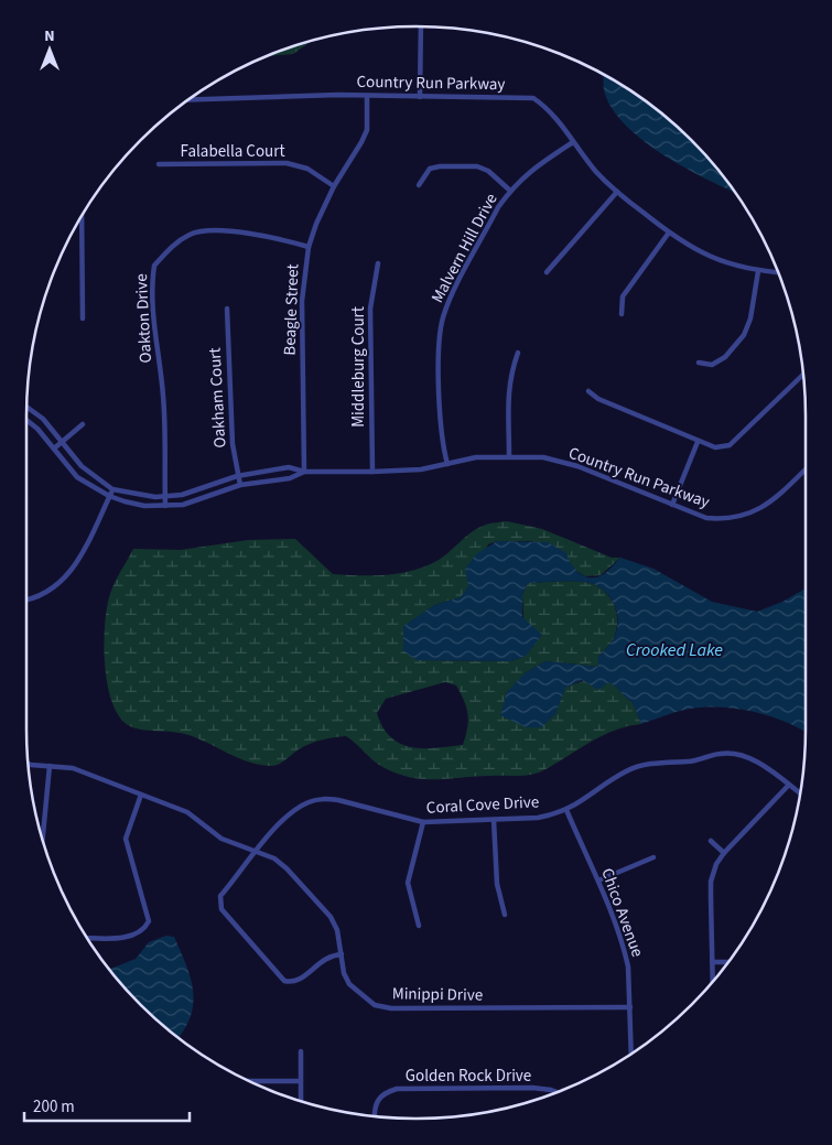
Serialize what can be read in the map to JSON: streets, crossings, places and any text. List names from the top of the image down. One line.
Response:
{"streets":{"street":["Country Run Parkway","Falabella Court","Malvern Hill Drive","Beagle Street","Oakton Drive","Middleburg Court","Oakham Court","Coral Cove Drive","Chico Avenue","Minippi Drive","Golden Rock Drive"]},"crossings":[["Country Run Parkway","Malvern Hill Drive"],["Country Run Parkway","Beagle Street"],["Country Run Parkway","Oakton Drive"],["Country Run Parkway","Middleburg Court"],["Country Run Parkway","Oakham Court"],["Falabella Court","Beagle Street"],["Beagle Street","Oakton Drive"],["Coral Cove Drive","Chico Avenue"],["Coral Cove Drive","Minippi Drive"],["Chico Avenue","Minippi Drive"]],"water":["Crooked Lake"],"scale_bar":"200 m","north":"top"}
